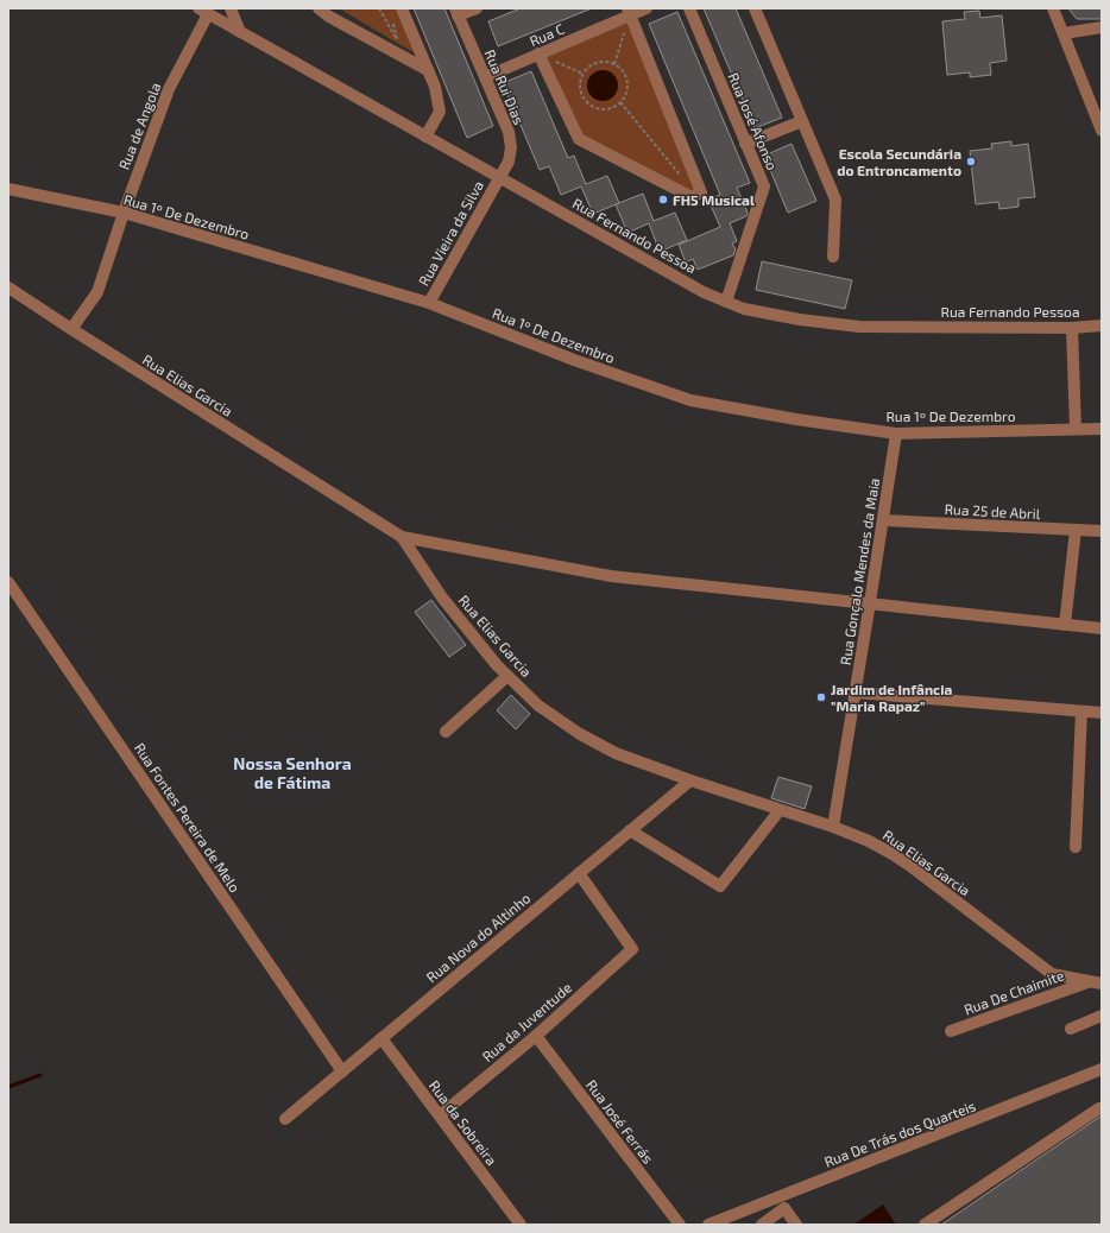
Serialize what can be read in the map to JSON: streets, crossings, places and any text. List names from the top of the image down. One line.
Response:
{"streets":{"street":["Rua C","Rua Rui Dias","Rua José Afonso","Rua de Angola","Rua 1º De Dezembro","Rua Vieira da Silva","Rua Fernando Pessoa","Rua Elias Garcia","Rua 25 de Abril","Rua Gonçalo Mendes da Maia","Rua Fontes Pereira de Melo","Rua Nova do Altinho","Rua De Chaimite","Rua da Juventude","Rua José Ferrás","Rua da Sobreira","Rua De Trás dos Quarteis"]},"crossings":[["Rua C","Rua Rui Dias"],["Rua Rui Dias","Rua Vieira da Silva"],["Rua Rui Dias","Rua Fernando Pessoa"],["Rua José Afonso","Rua Fernando Pessoa"],["Rua de Angola","Rua 1º De Dezembro"],["Rua de Angola","Rua Fernando Pessoa"],["Rua de Angola","Rua Elias Garcia"],["Rua 1º De Dezembro","Rua Vieira da Silva"],["Rua 1º De Dezembro","Rua Gonçalo Mendes da Maia"],["Rua Vieira da Silva","Rua Fernando Pessoa"],["Rua Elias Garcia","Rua Gonçalo Mendes da Maia"],["Rua Elias Garcia","Rua Nova do Altinho"],["Rua Elias Garcia","Rua De Chaimite"],["Rua 25 de Abril","Rua Gonçalo Mendes da Maia"],["Rua Fontes Pereira de Melo","Rua Nova do Altinho"],["Rua Nova do Altinho","Rua da Juventude"],["Rua Nova do Altinho","Rua da Sobreira"],["Rua da Juventude","Rua José Ferrás"],["Rua da Juventude","Rua da Sobreira"]],"districts":["Nossa Senhora de Fátima"],"places":["Escola Secundária do Entroncamento","FH5 Musical","Jardim de Infância \"Maria Rapaz\""]}
